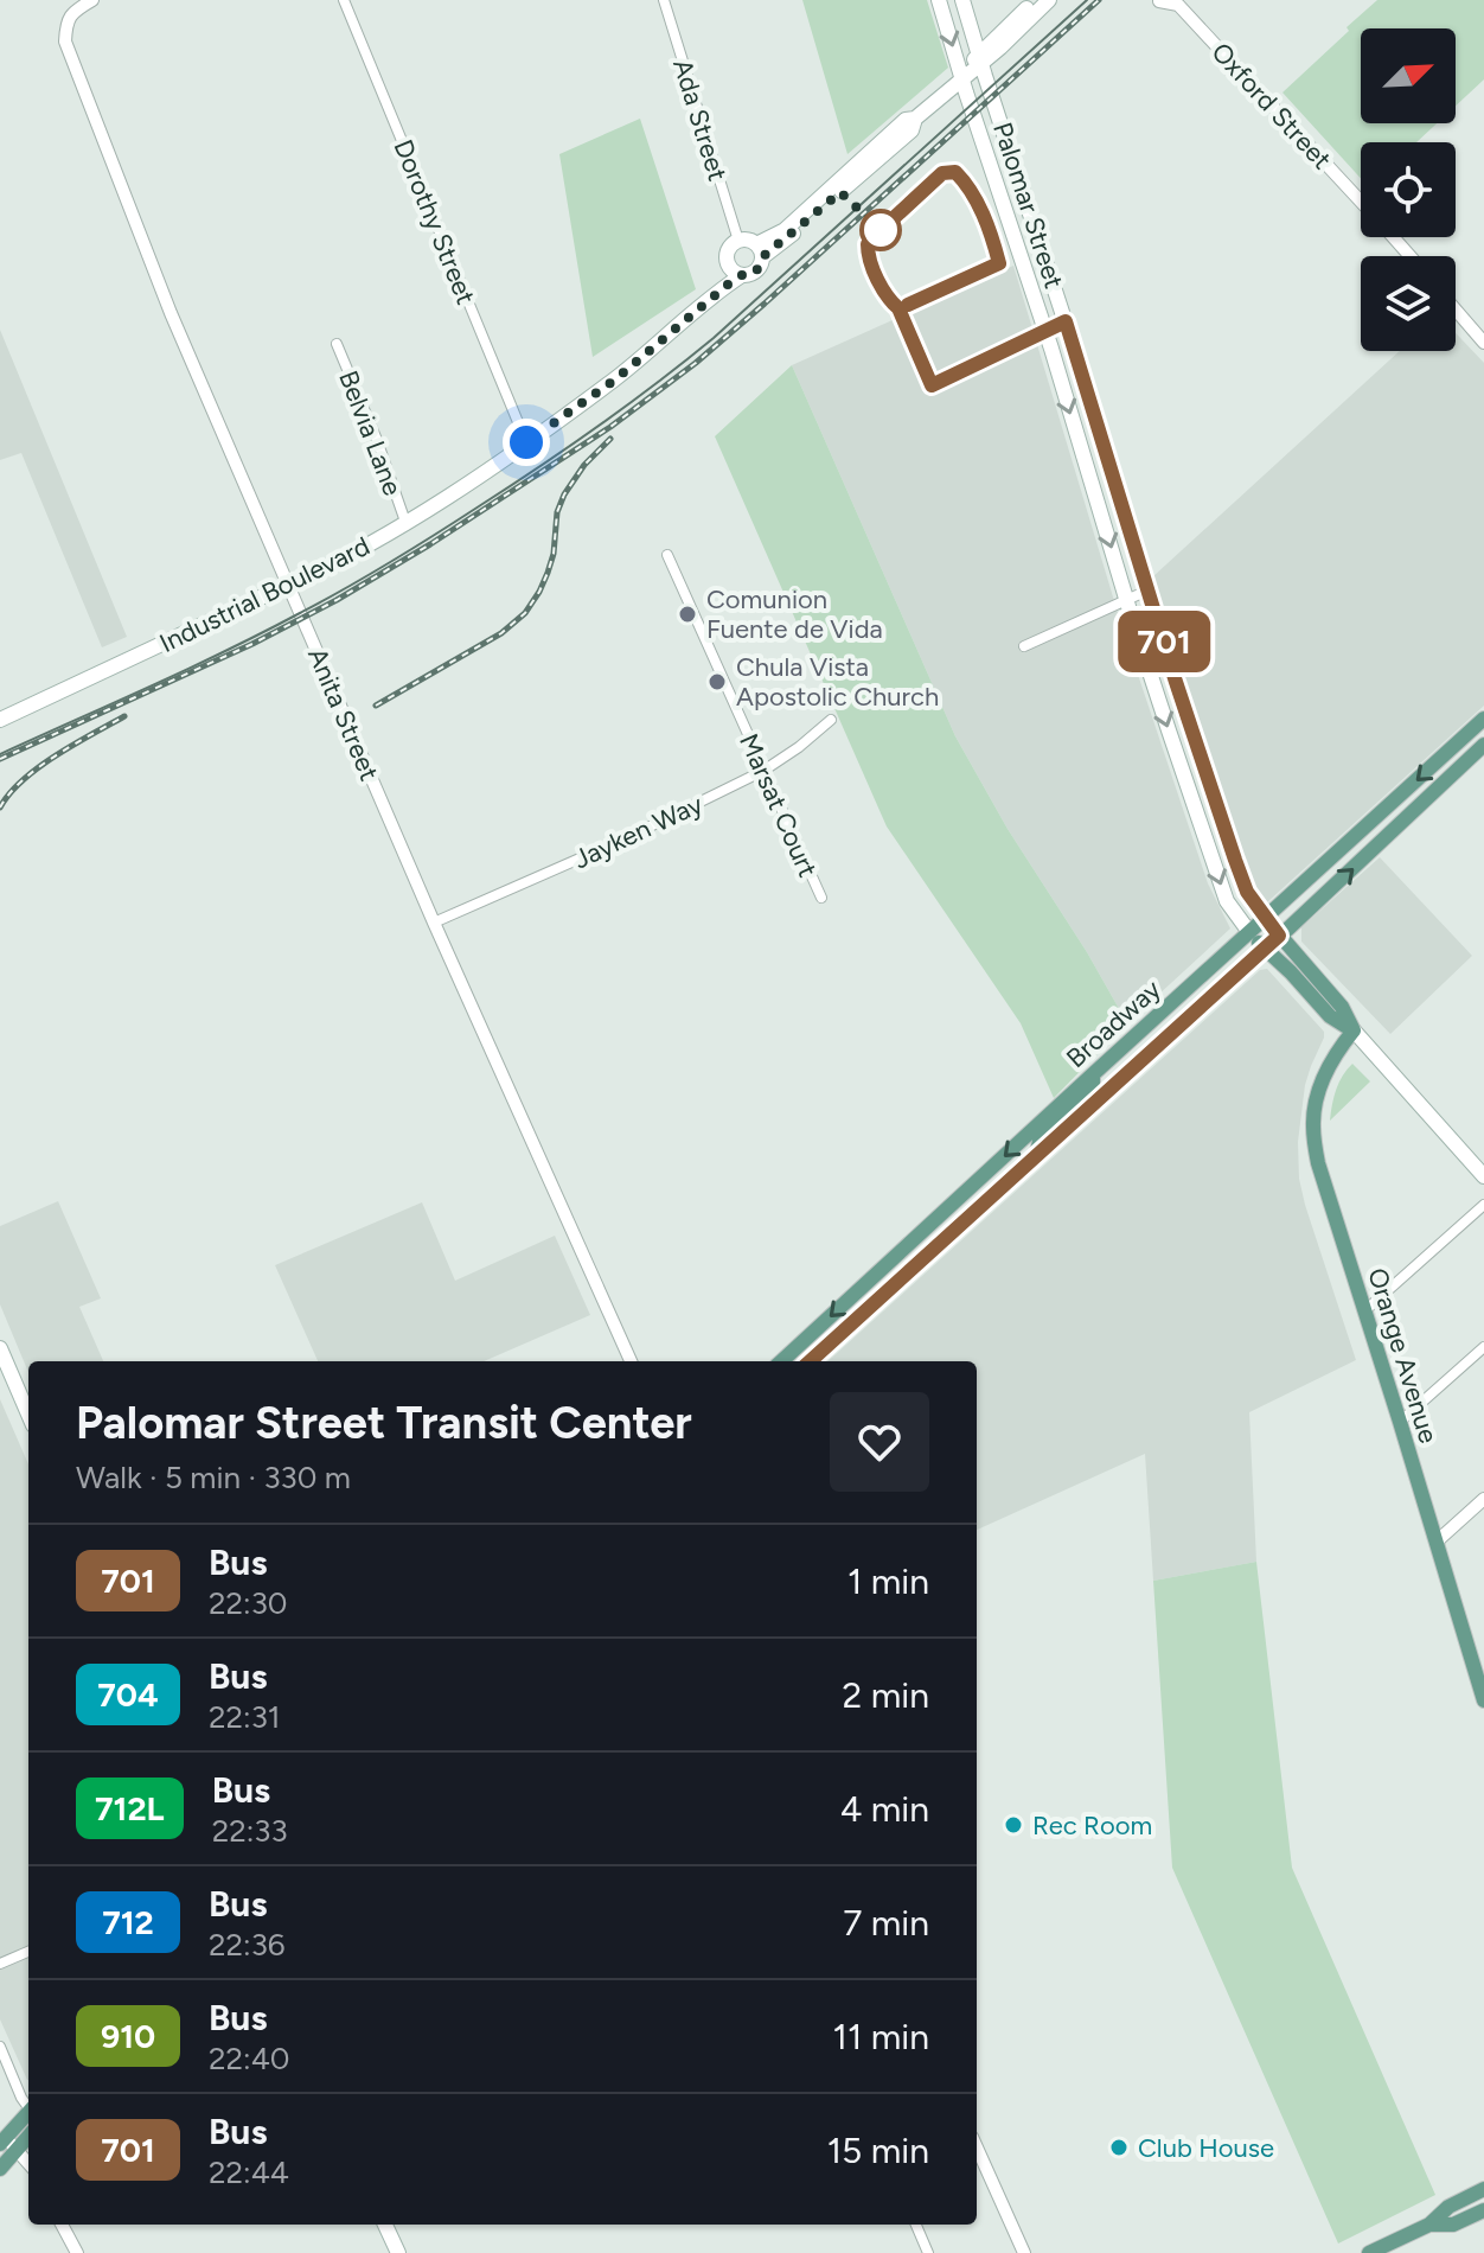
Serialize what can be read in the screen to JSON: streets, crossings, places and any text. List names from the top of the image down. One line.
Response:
{"streets":{"main road":["Palomar Street","Industrial Boulevard","Broadway","Orange Avenue"],"street":["Oxford Street","Ada Street","Dorothy Street","Belvia Lane","Anita Street","Marsat Court","Jayken Way"]},"crossings":[["Ada Street","Industrial Boulevard"],["Palomar Street","Industrial Boulevard"],["Palomar Street","Broadway"],["Palomar Street","Orange Avenue"],["Dorothy Street","Industrial Boulevard"],["Belvia Lane","Industrial Boulevard"],["Industrial Boulevard","Anita Street"],["Anita Street","Jayken Way"],["Marsat Court","Jayken Way"]],"places":["Comunion Fuente de Vida","Chula Vista Apostolic Church","Rec Room","Club House"],"lines":["bus line 701"],"north":"top right","page":{"on_map":"701","heading":["Palomar Street Transit Center","Walk · 5 min · 330 m"],"list":[{"mark":"701","name":"Bus","note":"22:30","value":"1 min"},{"mark":"704","name":"Bus","note":"22:31","value":"2 min"},{"mark":"712L","name":"Bus","note":"22:33","value":"4 min"},{"mark":"712","name":"Bus","note":"22:36","value":"7 min"},{"mark":"910","name":"Bus","note":"22:40","value":"11 min"},{"mark":"701","name":"Bus","note":"22:44","value":"15 min"}]}}
